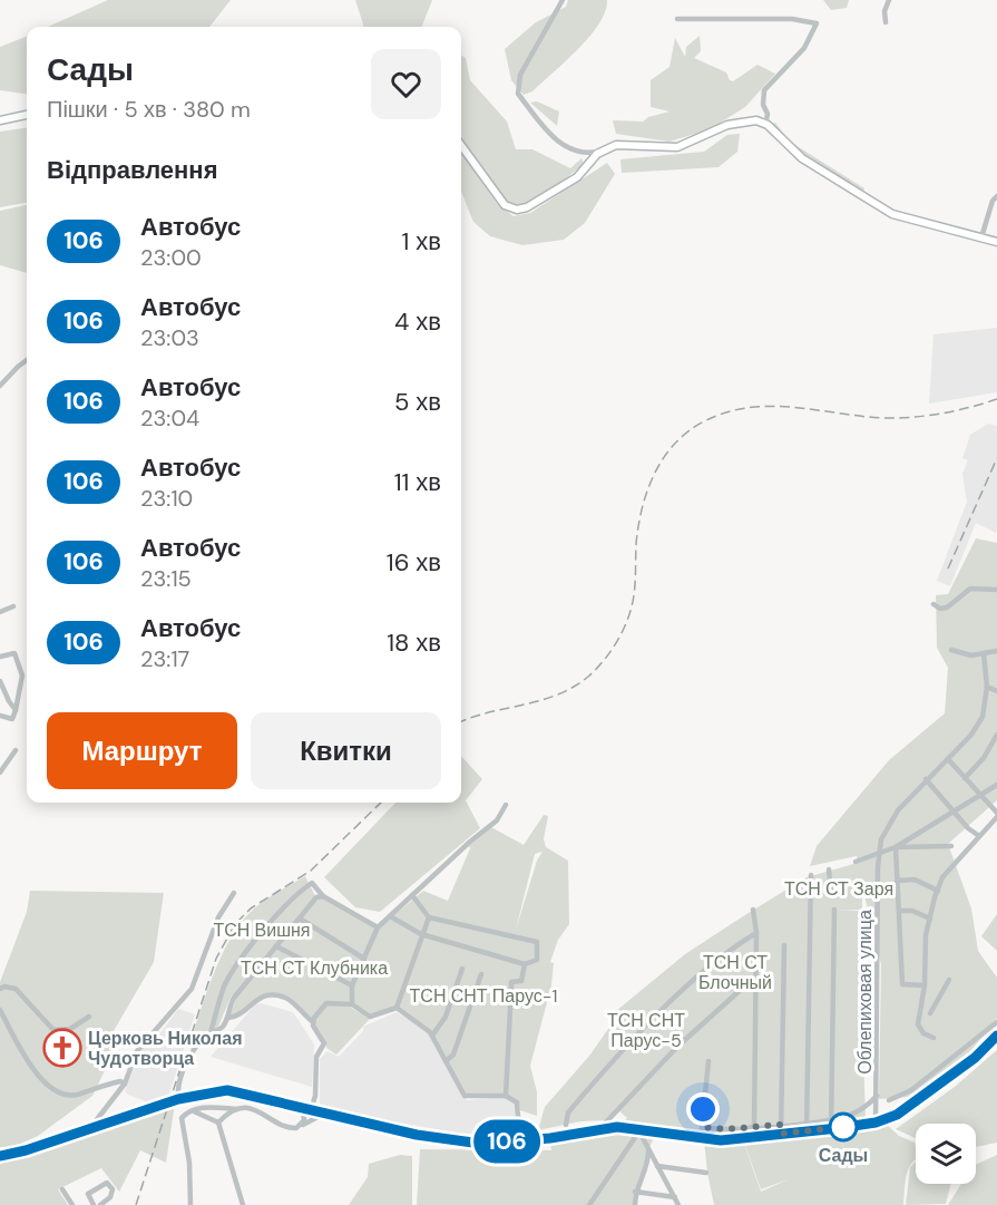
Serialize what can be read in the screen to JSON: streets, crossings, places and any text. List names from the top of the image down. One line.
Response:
{"streets":{"street":["Облепиховая улица"]},"parks":["ТСН СТ Заря","ТСН Вишня","ТСН СТ Блочный","ТСН СТ Клубника","ТСН СНТ Парус-1","ТСН СНТ Парус-5"],"places":{"church":["Церковь Николая Чудотворца"],"other":["Сады"]},"lines":["bus line 106"],"page":{"on_map":"106","heading":[["Сады","Пішки · 5 хв · 380 m"],"Відправлення"],"list":[{"mark":"106","name":"Автобус","note":"23:00","value":"1 хв"},{"mark":"106","name":"Автобус","note":"23:03","value":"4 хв"},{"mark":"106","name":"Автобус","note":"23:04","value":"5 хв"},{"mark":"106","name":"Автобус","note":"23:10","value":"11 хв"},{"mark":"106","name":"Автобус","note":"23:15","value":"16 хв"},{"mark":"106","name":"Автобус","note":"23:17","value":"18 хв"}],"buttons":["Маршрут","Квитки"]}}
